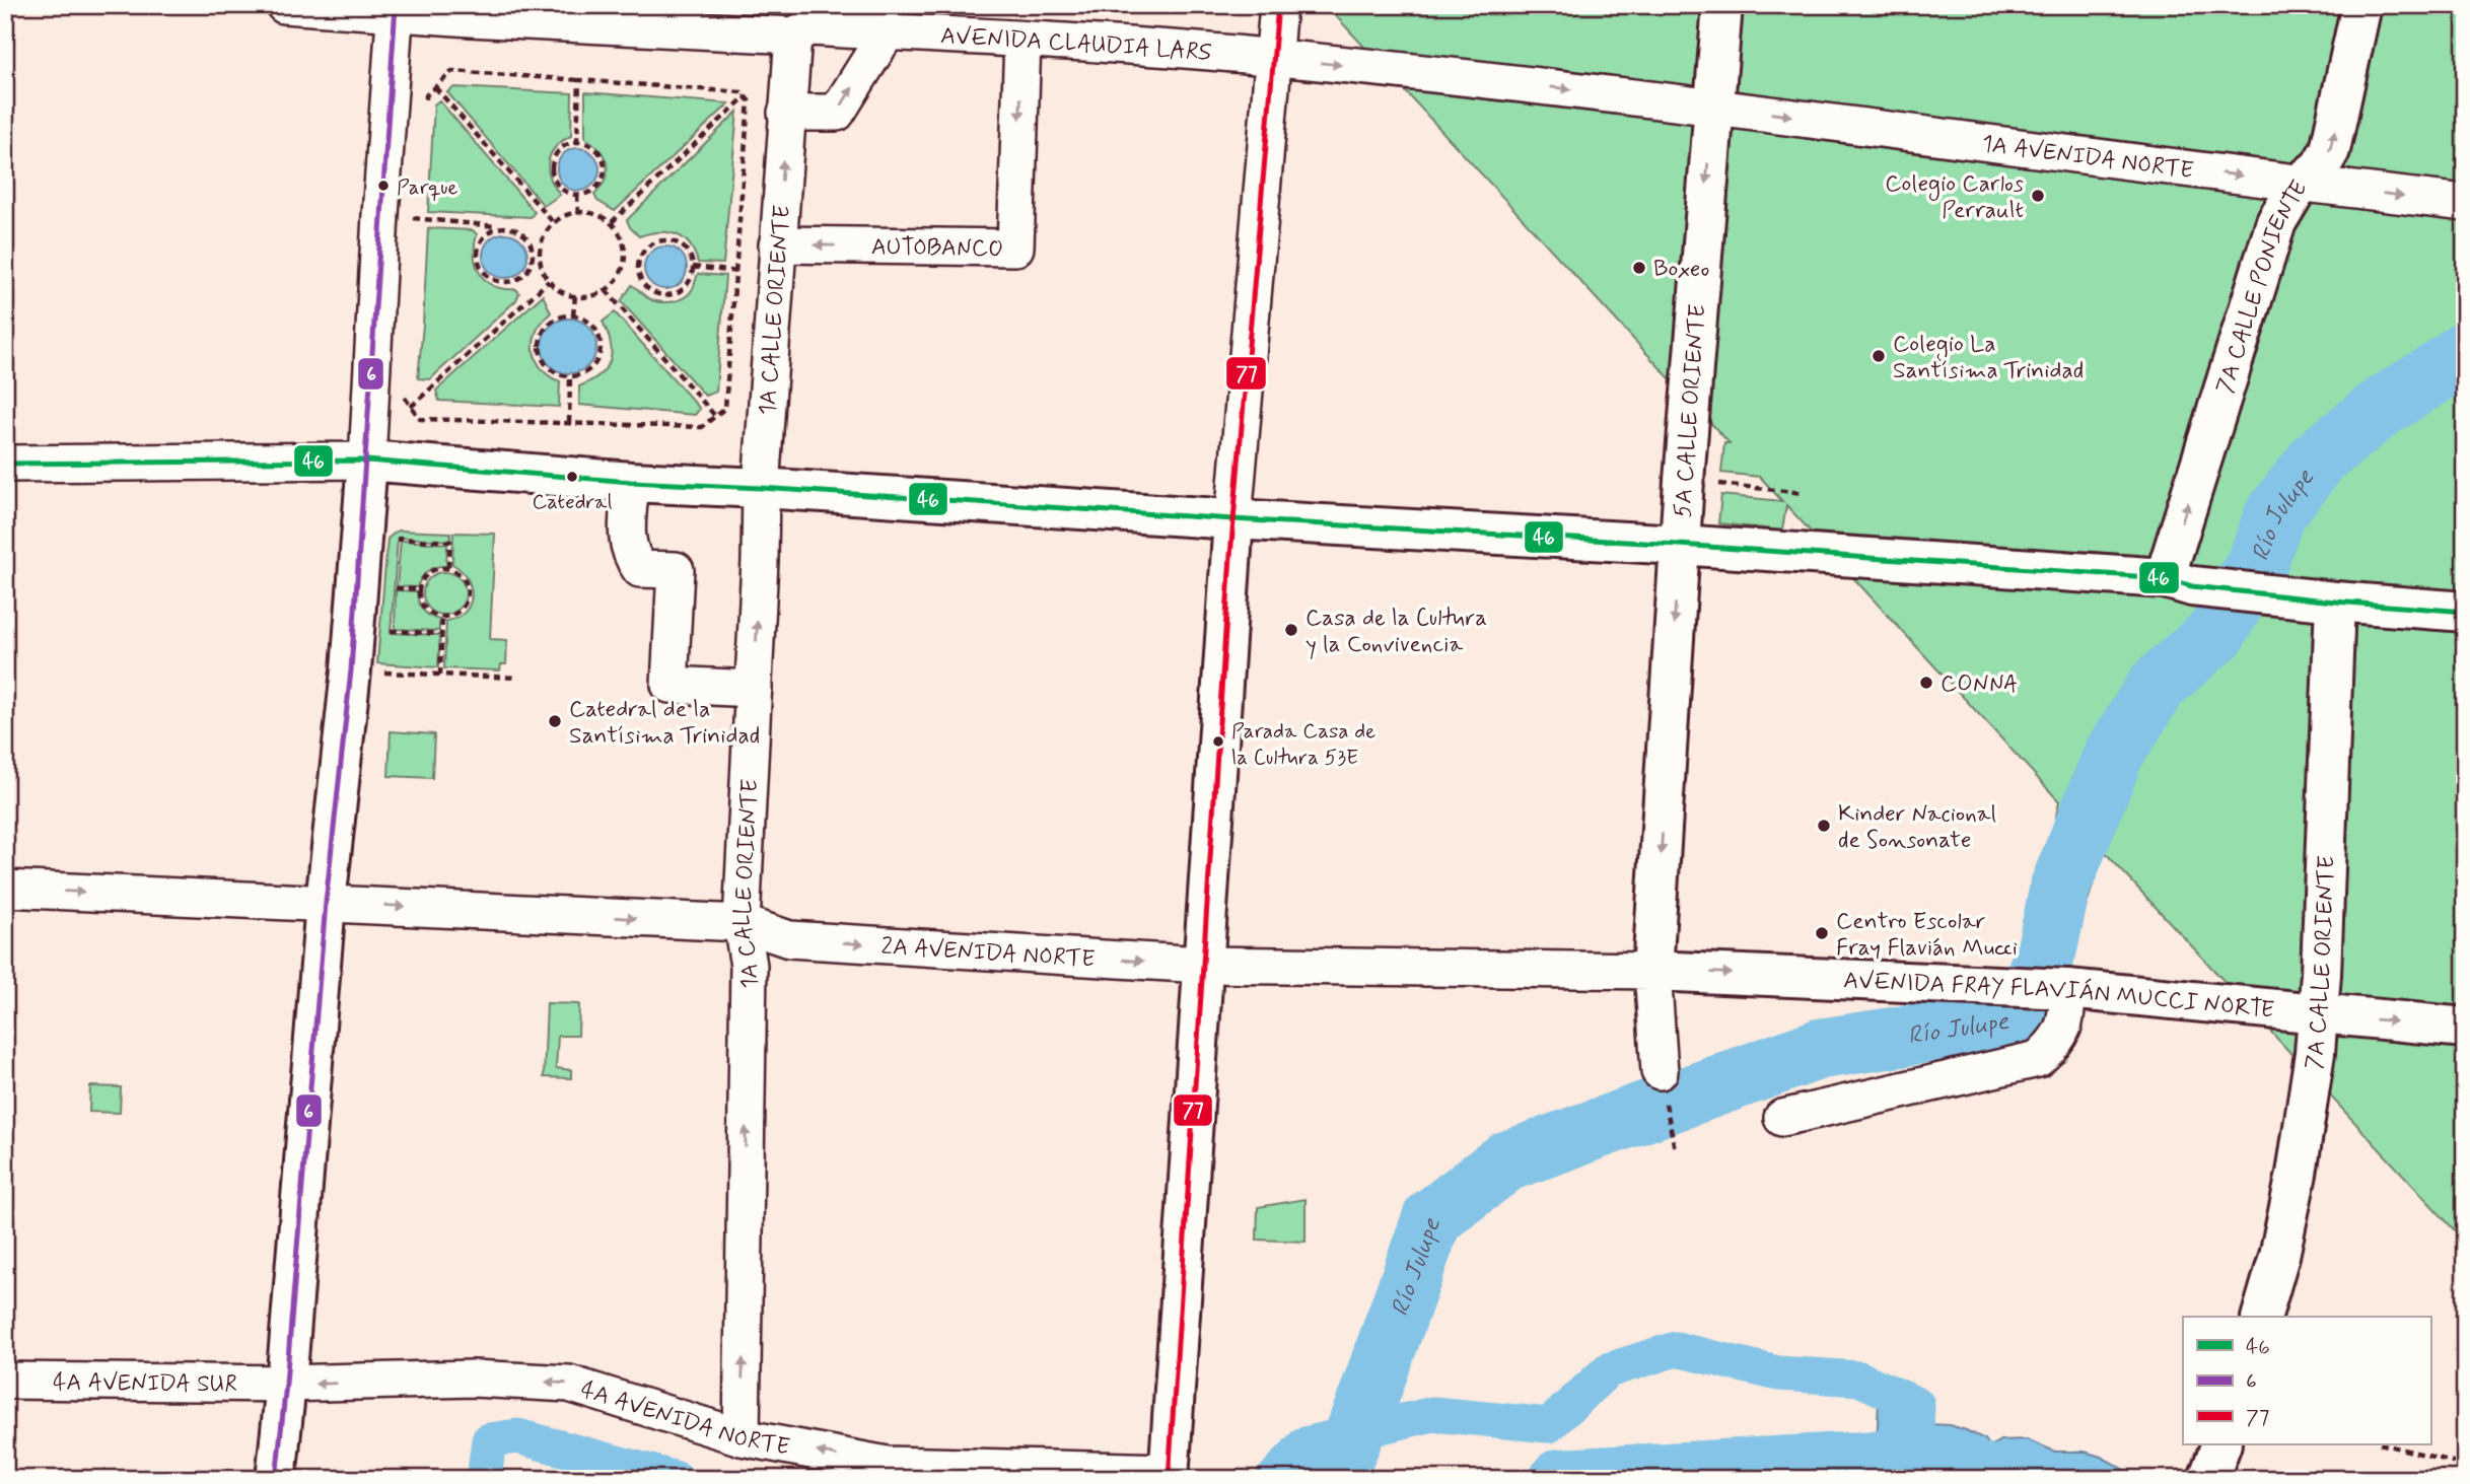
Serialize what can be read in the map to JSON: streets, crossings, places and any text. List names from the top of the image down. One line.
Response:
{"streets":{"main road":["7A CALLE PONIENTE","5A CALLE ORIENTE","7A CALLE ORIENTE","AVENIDA FRAY FLAVIÁN MUCCI NORTE"],"street":["AVENIDA CLAUDIA LARS","1A AVENIDA NORTE","AUTOBANCO","1A CALLE ORIENTE","2A AVENIDA NORTE","4A AVENIDA SUR","4A AVENIDA NORTE"]},"crossings":[["AVENIDA CLAUDIA LARS","1A AVENIDA NORTE"],["AVENIDA CLAUDIA LARS","AUTOBANCO"],["AVENIDA CLAUDIA LARS","1A CALLE ORIENTE"],["AVENIDA CLAUDIA LARS","5A CALLE ORIENTE"],["1A AVENIDA NORTE","7A CALLE PONIENTE"],["1A AVENIDA NORTE","5A CALLE ORIENTE"],["AUTOBANCO","1A CALLE ORIENTE"],["1A CALLE ORIENTE","2A AVENIDA NORTE"],["1A CALLE ORIENTE","4A AVENIDA NORTE"],["5A CALLE ORIENTE","2A AVENIDA NORTE"],["5A CALLE ORIENTE","AVENIDA FRAY FLAVIÁN MUCCI NORTE"],["2A AVENIDA NORTE","AVENIDA FRAY FLAVIÁN MUCCI NORTE"],["7A CALLE ORIENTE","AVENIDA FRAY FLAVIÁN MUCCI NORTE"],["4A AVENIDA SUR","4A AVENIDA NORTE"]],"one_way":["1A AVENIDA NORTE","7A CALLE PONIENTE","1A CALLE ORIENTE","5A CALLE ORIENTE","2A AVENIDA NORTE","AVENIDA FRAY FLAVIÁN MUCCI NORTE","4A AVENIDA NORTE"],"water":["Río Julupe"],"places":["Parque","Colegio Carlos Perrault","Boxeo","Colegio La Santísima Trinidad","Catedral","Casa de la Cultura y la Convivencia","CONNA","Catedral de la Santísima Trinidad","Parada Casa de la Cultura 53E","Kinder Nacional de Sonsonate","Centro Escolar Fray Flavián Mucci"],"lines":["transit line 6","transit line 77","transit line 46"],"legend":["46","6","77"]}
